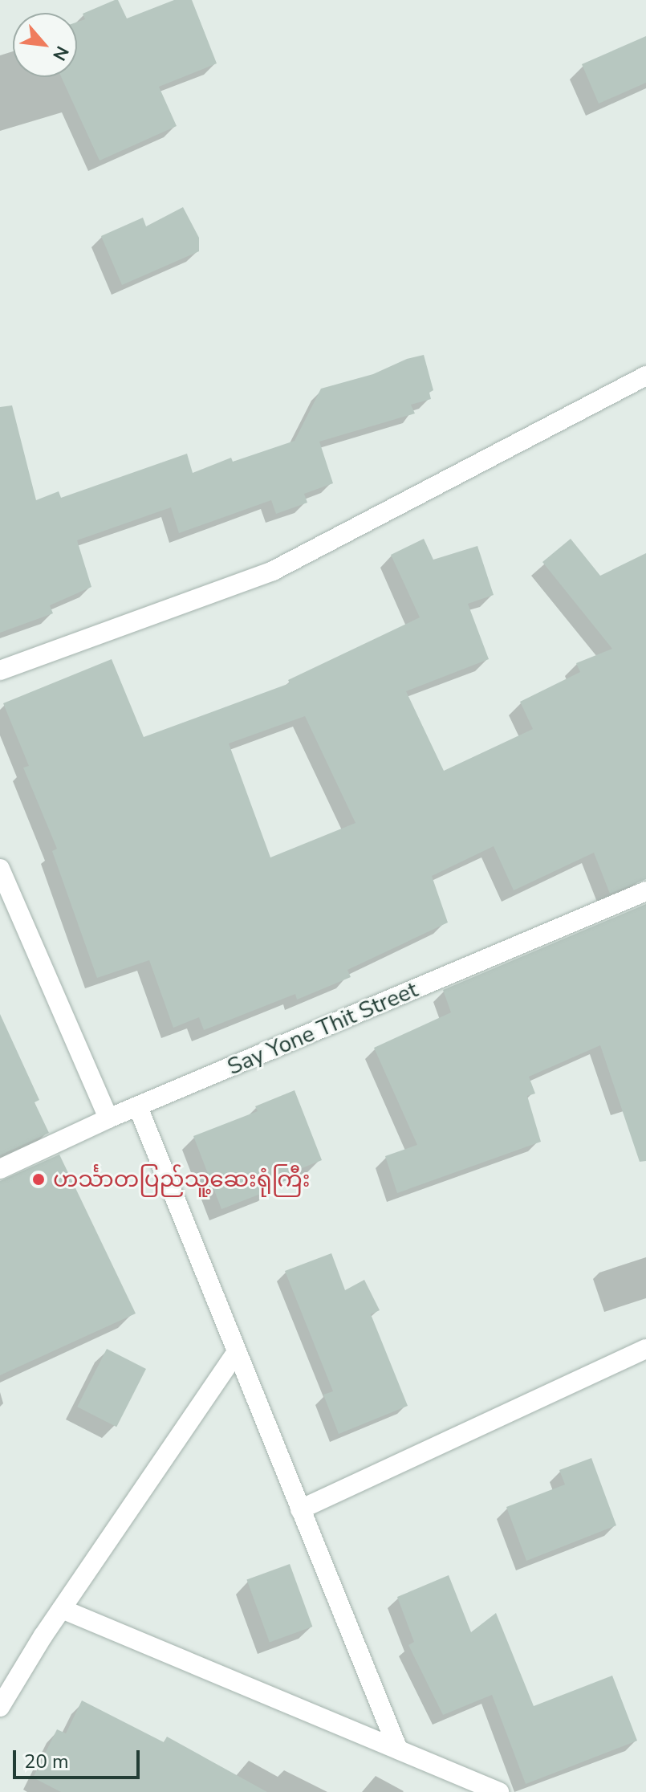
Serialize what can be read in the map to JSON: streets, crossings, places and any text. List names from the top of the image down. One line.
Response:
{"streets":{"street":["Say Yone Thit Street"]},"places":["ဟင်္သာတပြည်သူ့ဆေးရုံကြီး"],"scale_bar":"20 m","north":"bottom right"}
